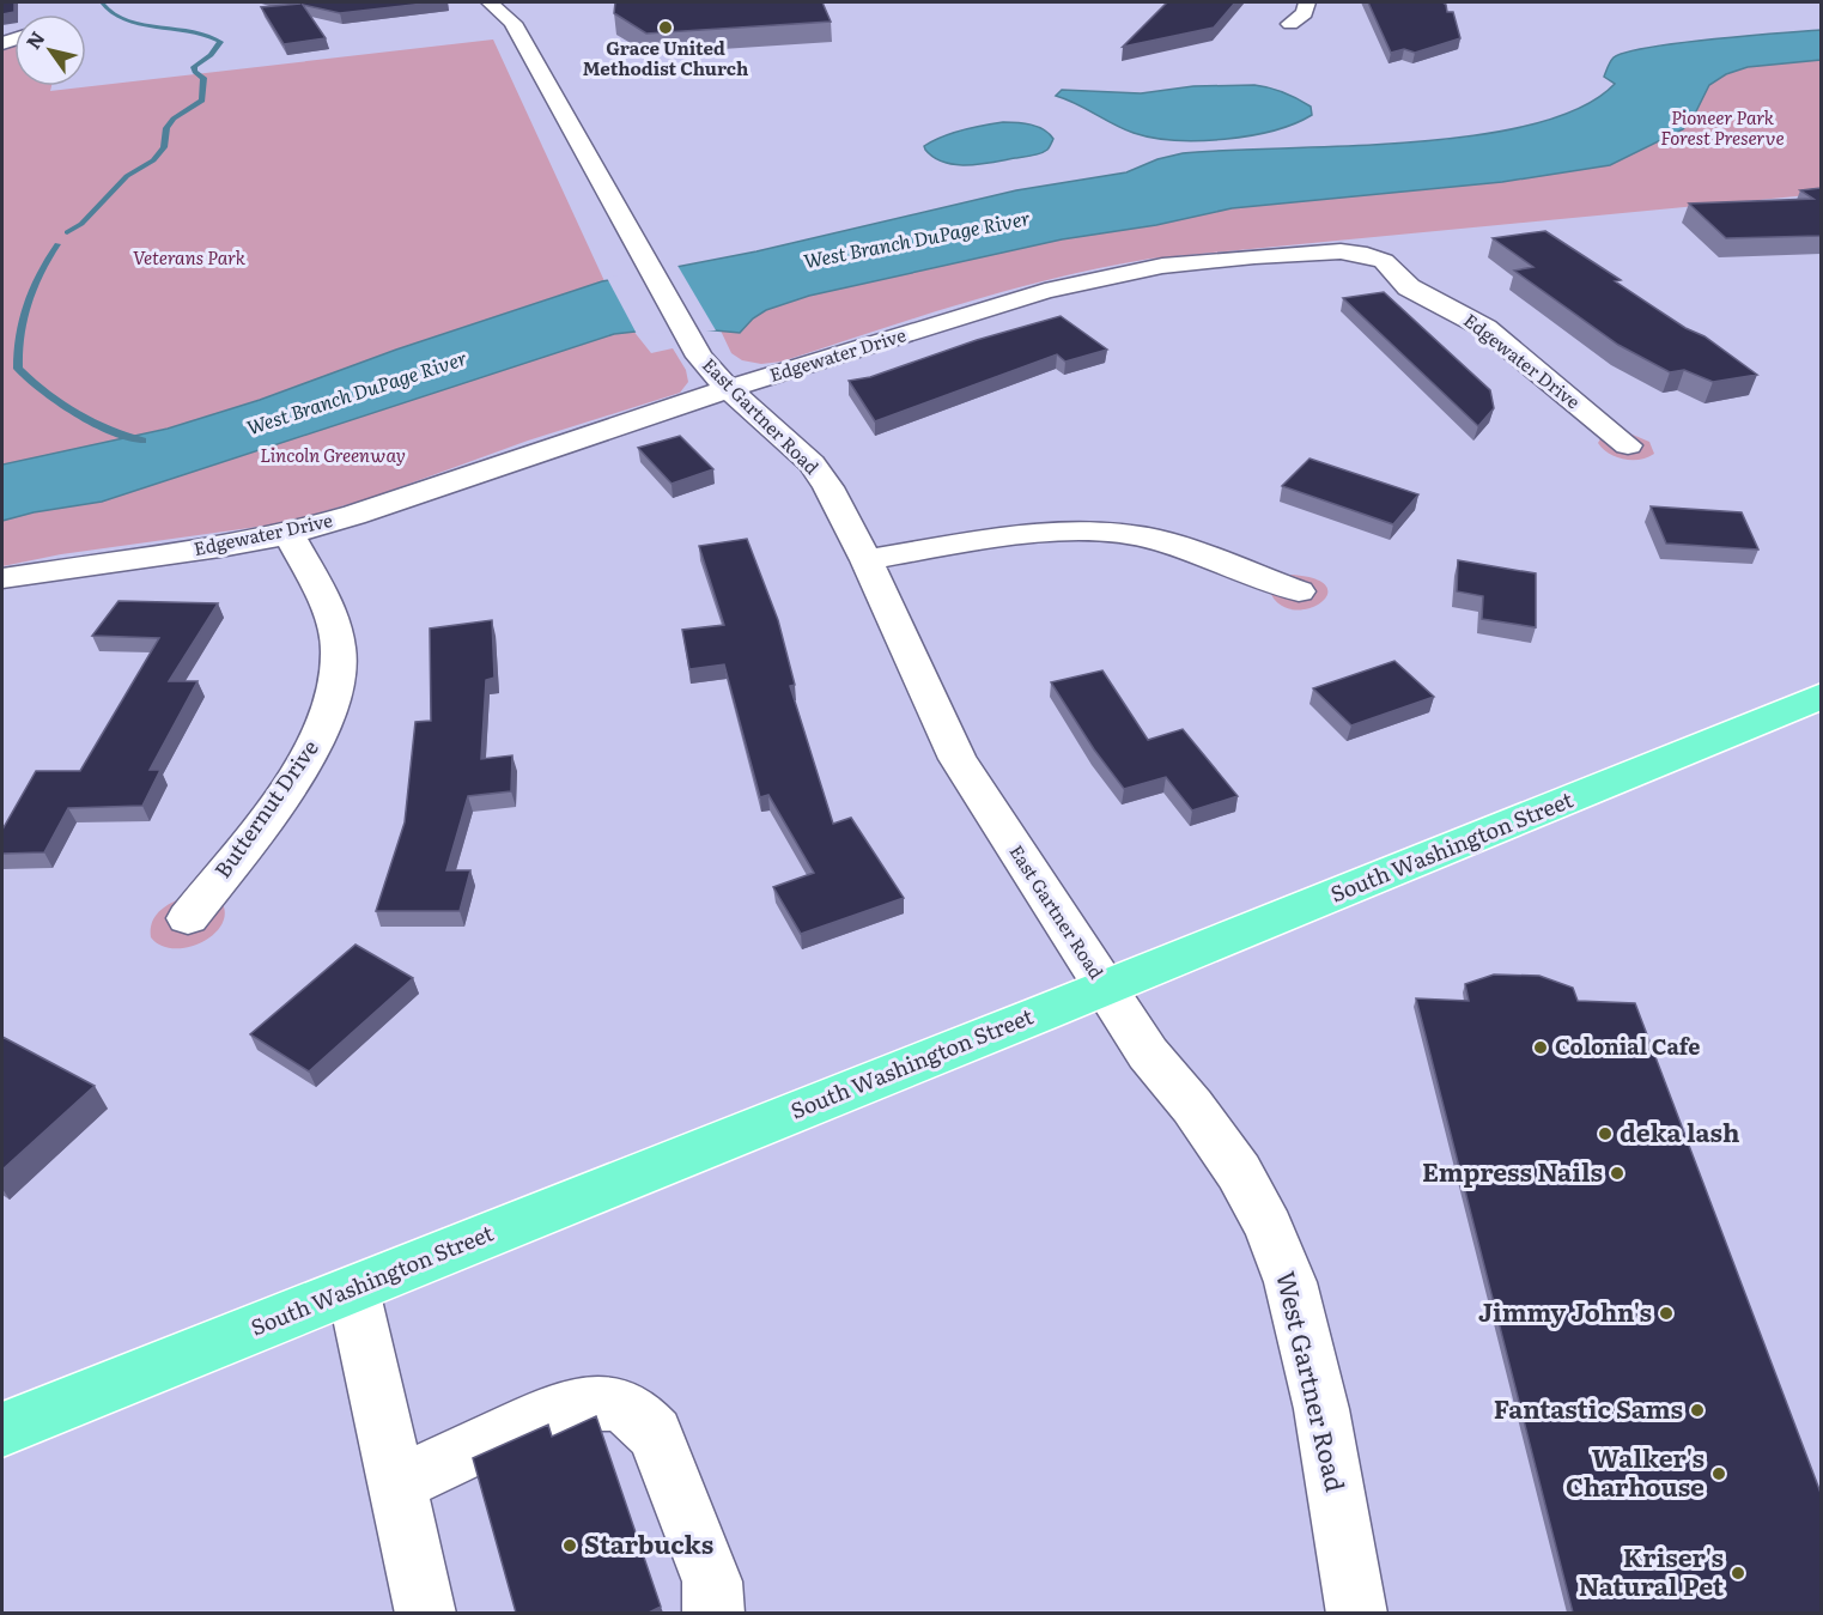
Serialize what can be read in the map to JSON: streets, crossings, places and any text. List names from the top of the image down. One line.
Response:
{"streets":{"main road":["South Washington Street"],"street":["Edgewater Drive","East Gartner Road","Butternut Drive","West Gartner Road"]},"crossings":[["Edgewater Drive","East Gartner Road"],["Edgewater Drive","Butternut Drive"],["East Gartner Road","South Washington Street"],["East Gartner Road","West Gartner Road"],["South Washington Street","West Gartner Road"]],"water":["West Branch DuPage River"],"parks":["Pioneer Park Forest Preserve","Veterans Park","Lincoln Greenway"],"places":["Grace United Methodist Church","Colonial Cafe","deka lash","Empress Nails","Jimmy John's","Fantastic Sams","Walker's Charhouse","Starbucks","Kriser's Natural Pet"],"north":"top left"}
